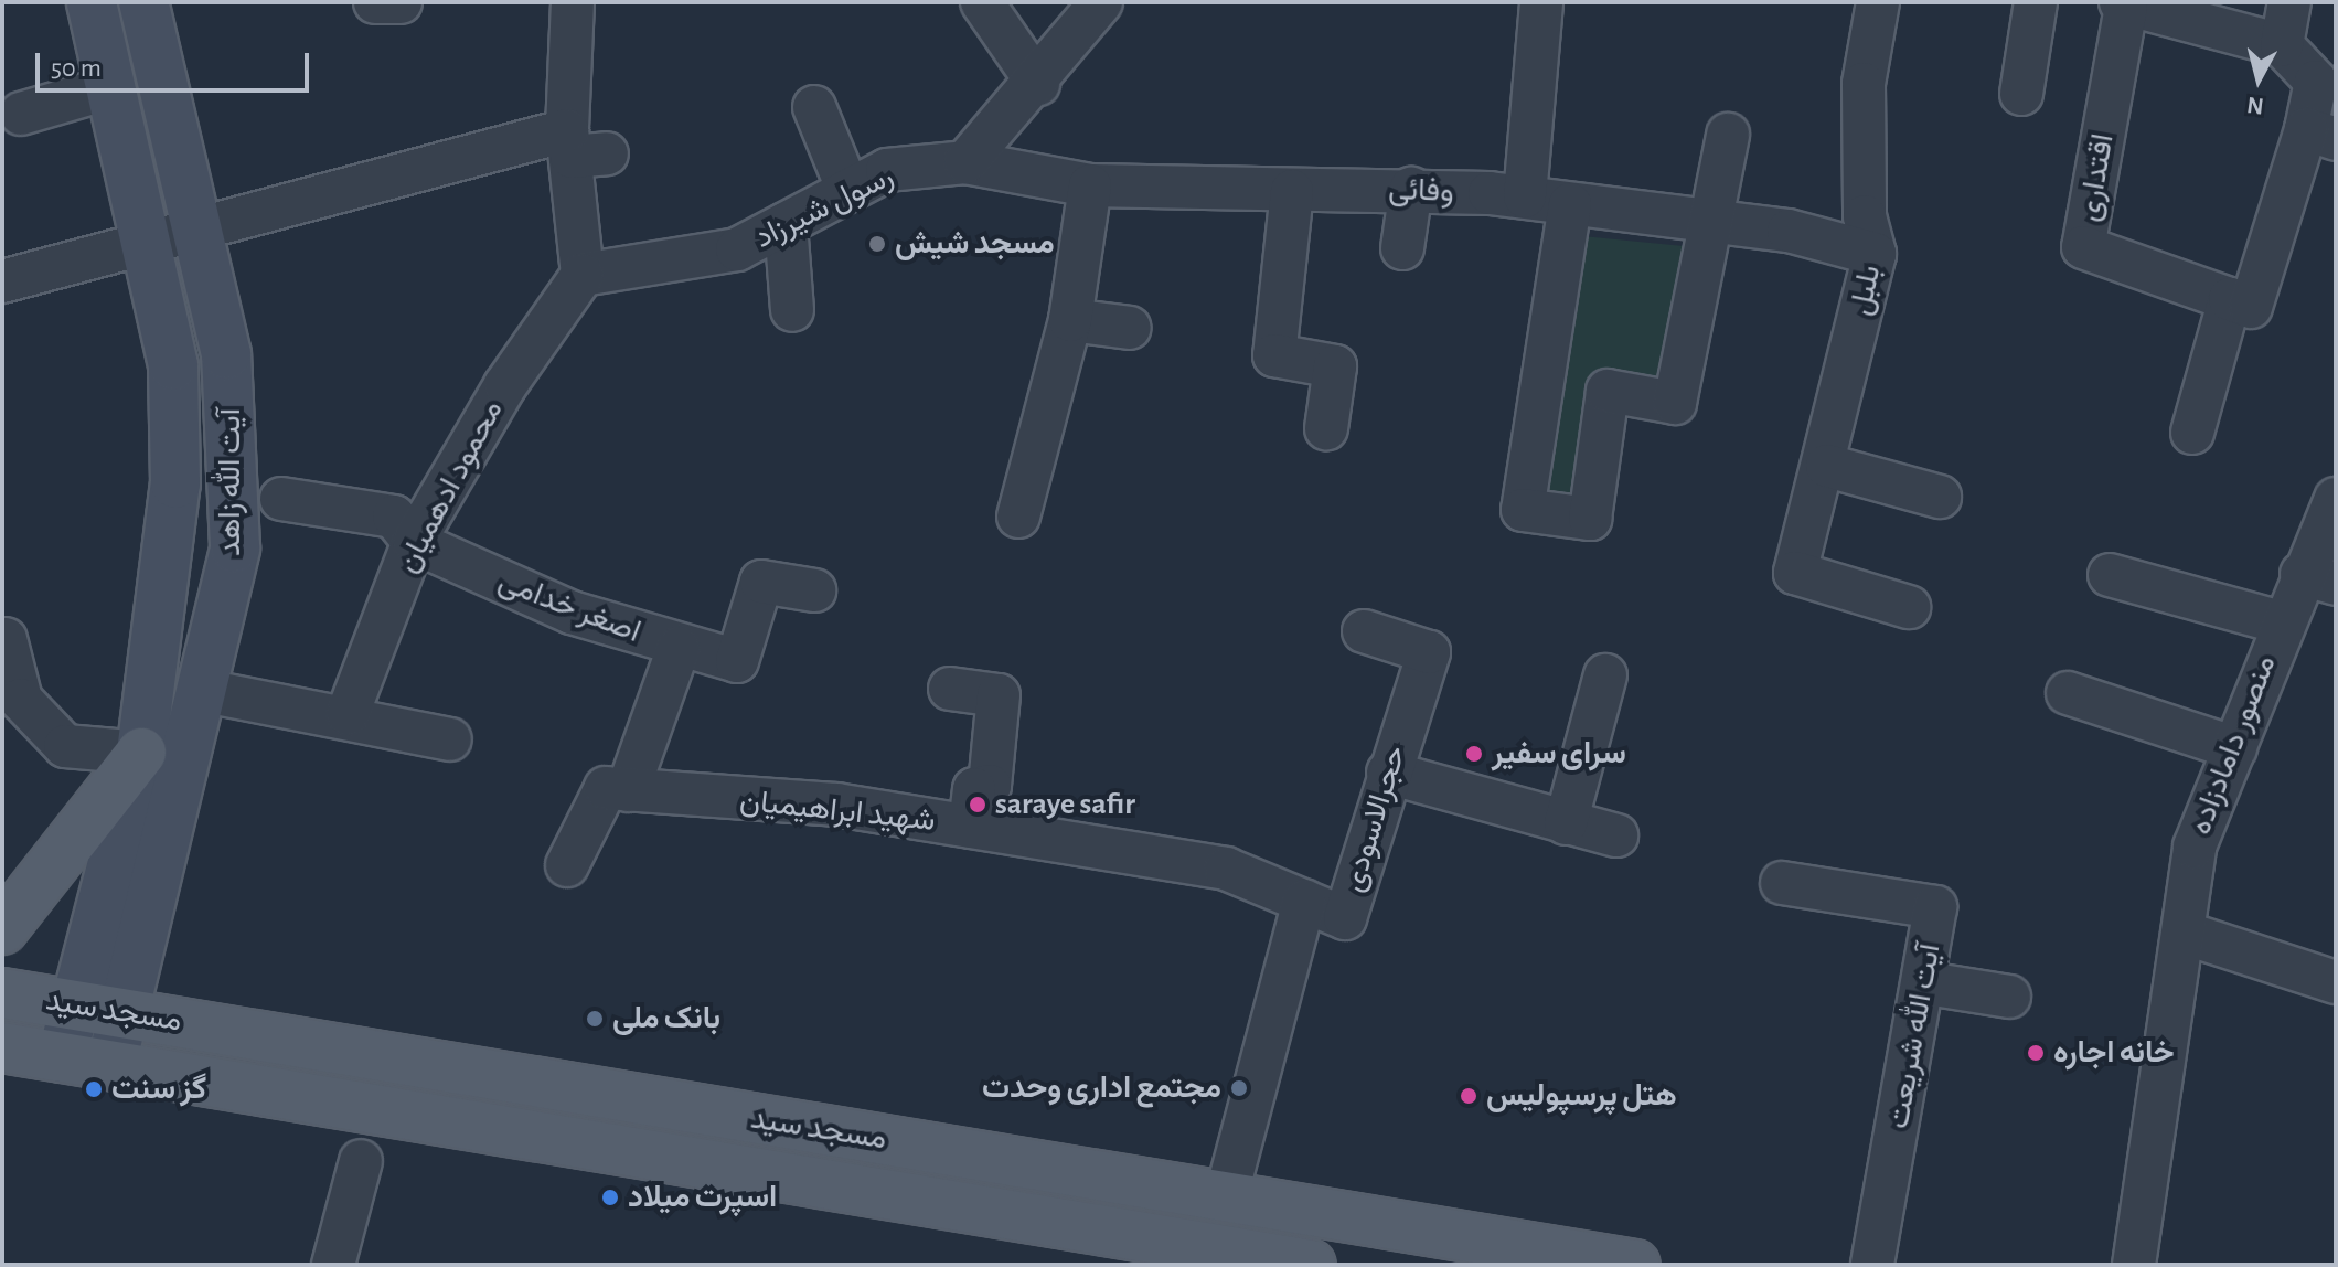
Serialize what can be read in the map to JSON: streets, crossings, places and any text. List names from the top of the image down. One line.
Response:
{"streets":{"main road":["آیت الله زاهد","مسجد سید"],"street":["اقتداری","وفائی","رسول شیرزاد","بلبل","محمود ادهمیان","اصغر خدامی","منصور دامادزاده","شهید ابراهیمیان","حجرالاسودی","آیت الله شریعت"]},"crossings":[["وفائی","رسول شیرزاد"],["وفائی","بلبل"],["رسول شیرزاد","محمود ادهمیان"],["آیت الله زاهد","مسجد سید"],["محمود ادهمیان","اصغر خدامی"],["شهید ابراهیمیان","حجرالاسودی"],["حجرالاسودی","مسجد سید"]],"places":["مسجد شیش","سرای سفیر","saraye safir","بانک ملی","خانه اجاره","مجتمع اداری وحدت","گز سنت","هتل پرسپولیس","اسپرت میلاد"],"scale_bar":"50 m","north":"bottom"}
